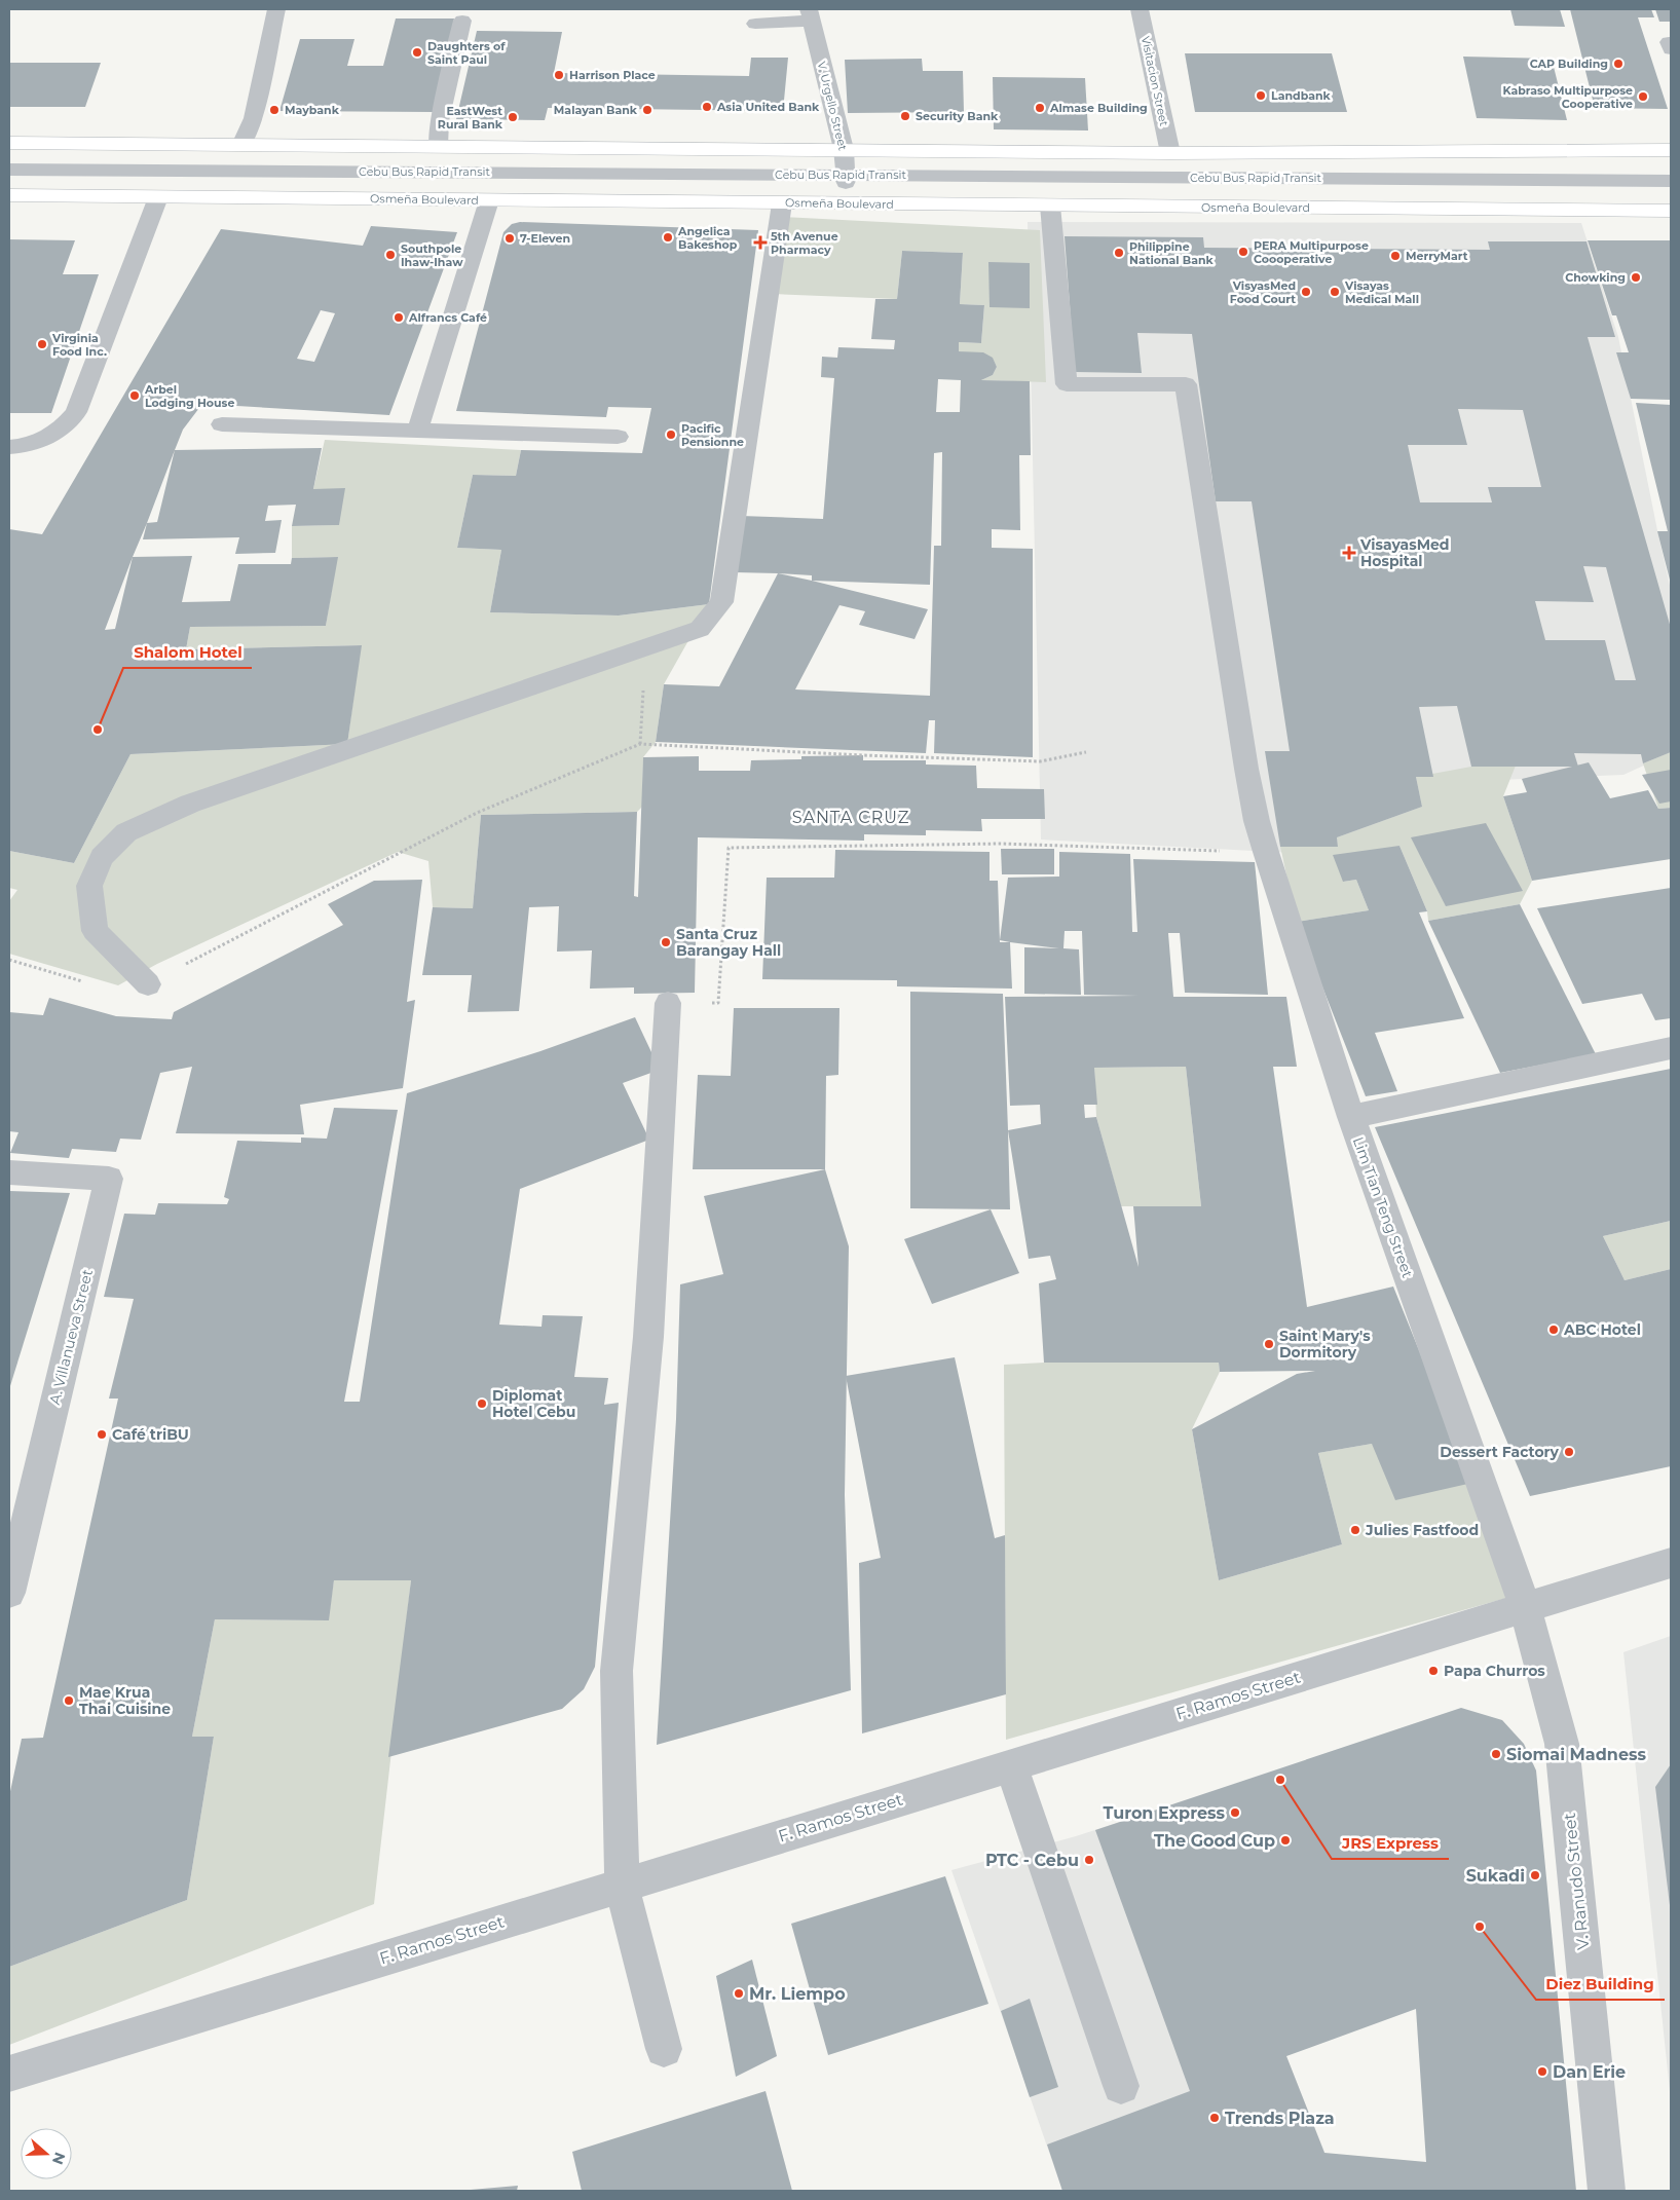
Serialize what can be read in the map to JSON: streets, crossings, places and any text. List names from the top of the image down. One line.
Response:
{"streets":{"main road":["Osmeña Boulevard"],"street":["Visitacion Street","V. Urgello Street","Cebu Bus Rapid Transit","Lim Tian Teng Street","A. Villanueva Street","F. Ramos Street","V. Ranudo Street"]},"crossings":[["V. Urgello Street","Cebu Bus Rapid Transit"],["V. Urgello Street","Osmeña Boulevard"],["Lim Tian Teng Street","F. Ramos Street"],["Lim Tian Teng Street","V. Ranudo Street"],["F. Ramos Street","V. Ranudo Street"]],"districts":["SANTA CRUZ"],"places":{"other":["Daughters of Saint Paul","CAP Building","Harrison Place","Landbank","Kabraso Multipurpose Cooperative","Asia United Bank","Almase Building","Maybank","Malayan Bank","Security Bank","EastWest Rural Bank","Angelica Bakeshop","7-Eleven","PERA Multipurpose Coooperative","Philippine National Bank","Southpole Ihaw-Ihaw","MerryMart","Chowking","VisyasMed Food Court","Visayas Medical Mall","Alfrancs Café","Virginia Food Inc.","Arbel Lodging House","Pacific Pensionne","Shalom Hotel","Santa Cruz Barangay Hall","ABC Hotel","Saint Mary's Dormitory","Diplomat Hotel Cebu","Café triBU","Dessert Factory","Julies Fastfood","Papa Churros","Mae Krua Thai Cuisine","Siomai Madness","JRS Express","Turon Express","The Good Cup","PTC - Cebu","Sukadi","Diez Building","Mr. Liempo","Dan Erie","Trends Plaza"],"health":["5th Avenue Pharmacy","VisayasMed Hospital"]},"north":"right"}
